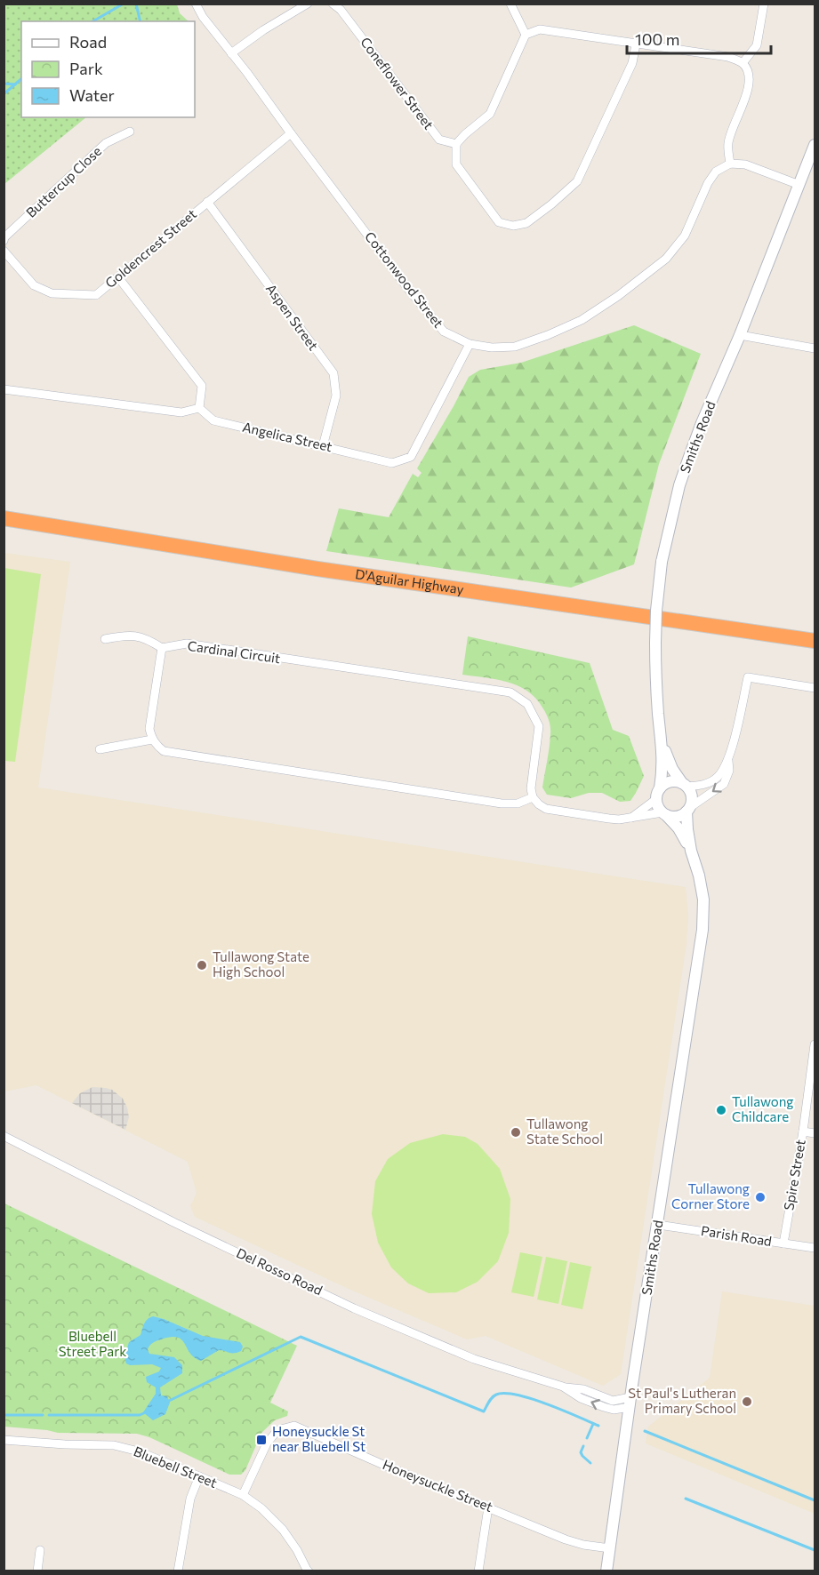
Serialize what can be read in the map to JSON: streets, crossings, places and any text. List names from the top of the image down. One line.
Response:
{"streets":{"highway":["D'Aguilar Highway"],"main road":["Smiths Road"],"street":["Coneflower Street","Buttercup Close","Goldencrest Street","Cottonwood Street","Aspen Street","Angelica Street","Cardinal Circuit","Spire Street","Parish Road","Del Rosso Road","Bluebell Street","Honeysuckle Street"]},"crossings":[["Goldencrest Street","Cottonwood Street"],["Goldencrest Street","Aspen Street"],["Cottonwood Street","Angelica Street"],["Aspen Street","Angelica Street"],["Smiths Road","Parish Road"],["Smiths Road","Del Rosso Road"],["Smiths Road","Honeysuckle Street"],["Spire Street","Parish Road"],["Bluebell Street","Honeysuckle Street"]],"parks":["Bluebell Street Park"],"places":{"other":["Tullawong State High School","Tullawong Childcare","Tullawong State School","Tullawong Corner Store","St Paul's Lutheran Primary School"],"transit":["Honeysuckle St near Bluebell St"]},"legend":["Road","Park","Water"],"scale_bar":"100 m"}
